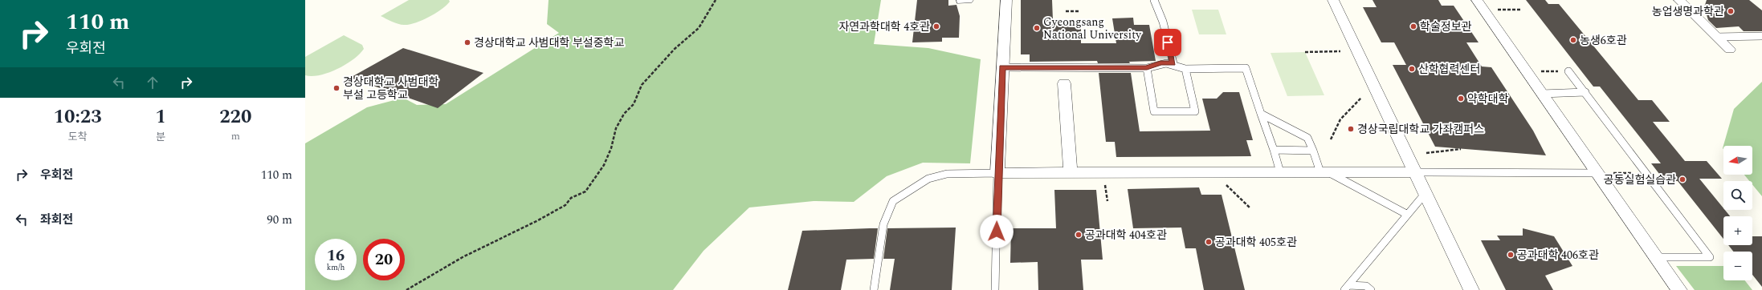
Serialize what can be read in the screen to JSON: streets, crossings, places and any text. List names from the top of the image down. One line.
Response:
{"places":["농업생명과학관","자연과학대학 4호관","학술정보관","Gyeongsang National University","농생6호관","경상대학교 사범대학 부설중학교","산학협력센터","경상대학교 사범대학 부설 고등학교","약학대학","경상국립대학교 가좌캠퍼스","공동실험실습관","공과대학 404호관","공과대학 405호관","공과대학 406호관"],"north":"left","page":{"turn":["110 m","우회전"],"eta":["10:23","도착","1","분","220","m"],"map_buttons":["+","−"],"list":[{"name":"우회전","value":"110 m"},{"name":"좌회전","value":"90 m"}],"speed":"16 km/h","limit":"20"}}
